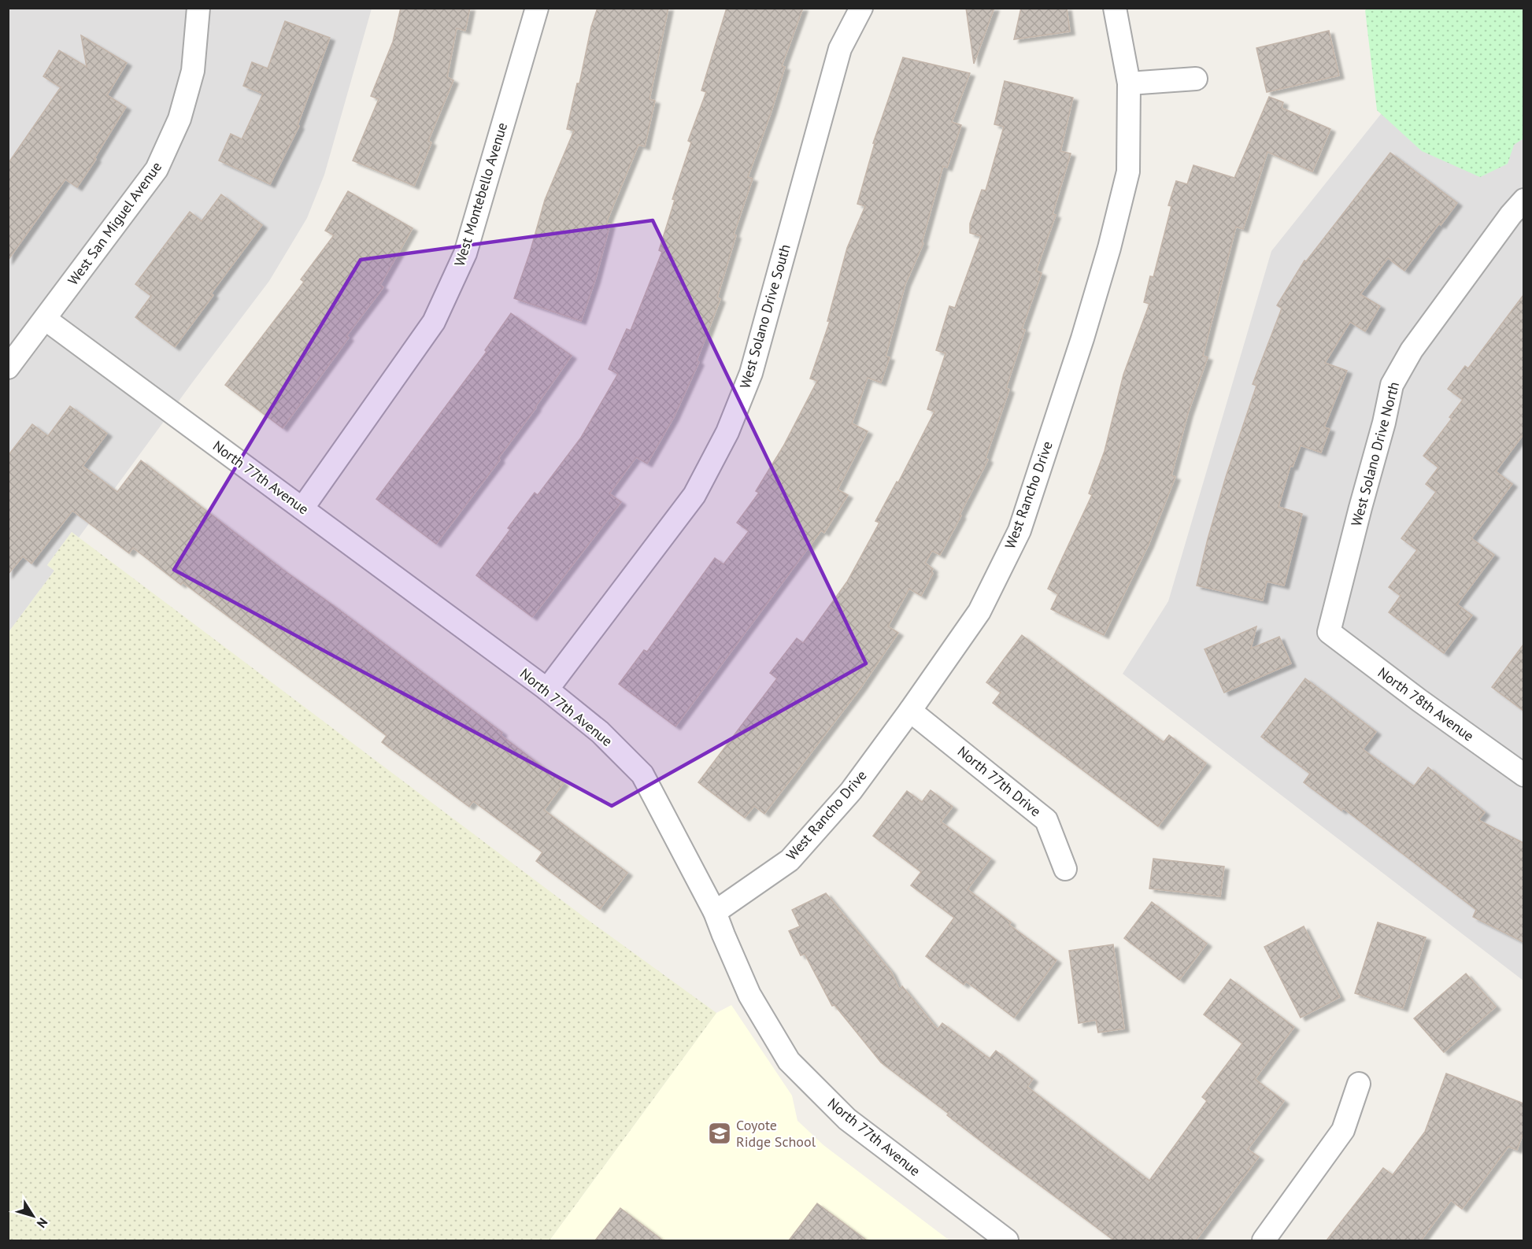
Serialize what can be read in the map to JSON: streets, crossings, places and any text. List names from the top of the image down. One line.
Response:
{"streets":{"street":["West Montebello Avenue","West San Miguel Avenue","West Solano Drive South","West Solano Drive North","North 77th Avenue","West Rancho Drive","North 78th Avenue","North 77th Drive"]},"crossings":[["West Montebello Avenue","North 77th Avenue"],["West San Miguel Avenue","North 77th Avenue"],["West Solano Drive South","North 77th Avenue"],["West Solano Drive North","North 78th Avenue"],["North 77th Avenue","West Rancho Drive"],["West Rancho Drive","North 77th Drive"]],"places":{"school or university":["Coyote Ridge School"]},"north":"bottom right"}
